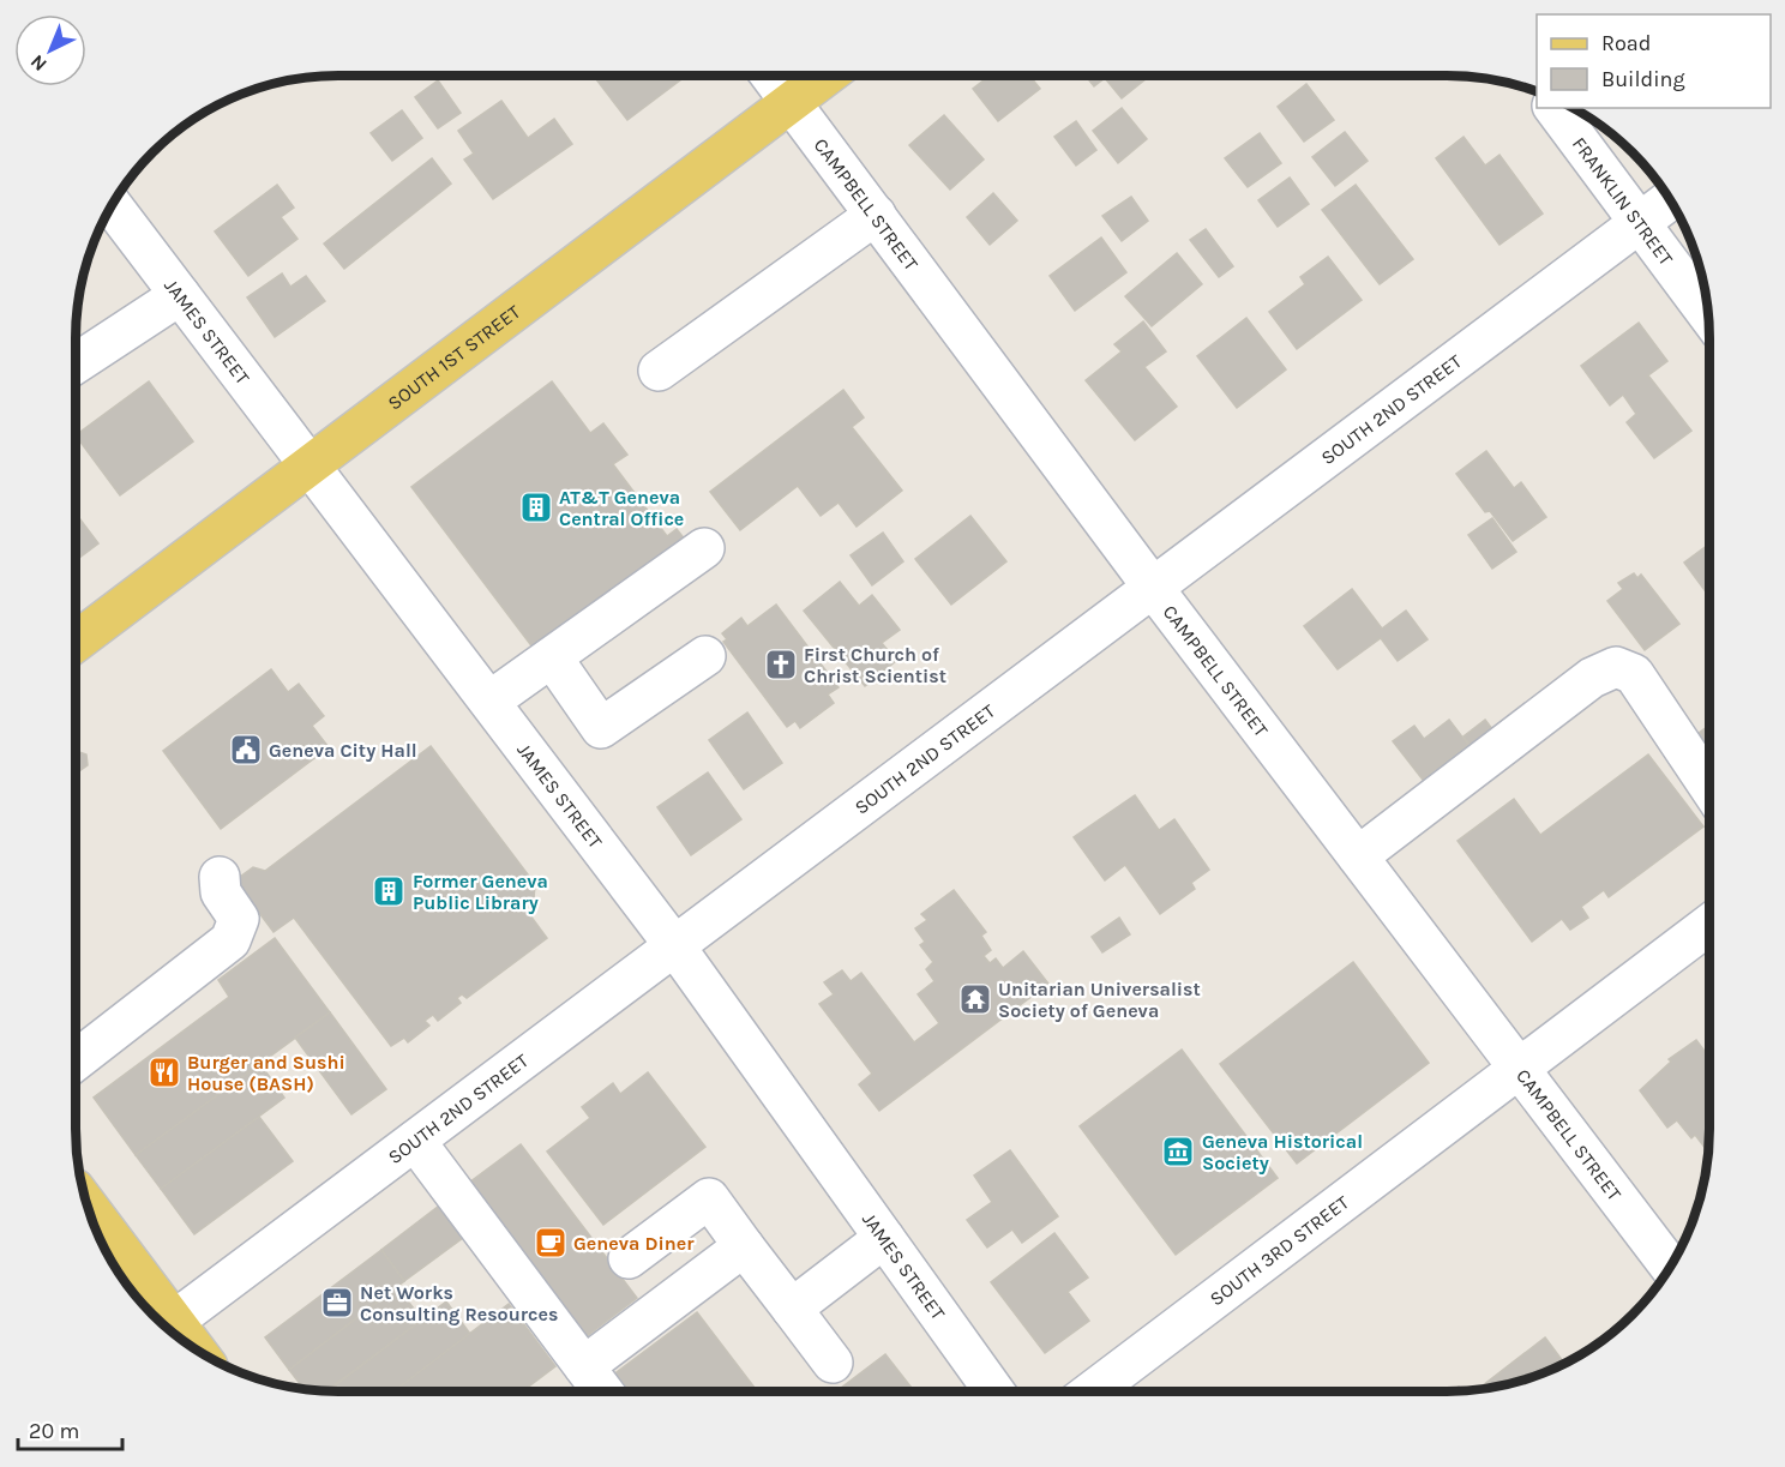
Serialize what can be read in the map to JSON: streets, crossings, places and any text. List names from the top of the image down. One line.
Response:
{"streets":{"main road":["SOUTH 1ST STREET"],"street":["FRANKLIN STREET","CAMPBELL STREET","JAMES STREET","SOUTH 2ND STREET","SOUTH 3RD STREET"]},"crossings":[["FRANKLIN STREET","SOUTH 2ND STREET"],["CAMPBELL STREET","SOUTH 1ST STREET"],["CAMPBELL STREET","SOUTH 2ND STREET"],["CAMPBELL STREET","SOUTH 3RD STREET"],["JAMES STREET","SOUTH 1ST STREET"],["JAMES STREET","SOUTH 2ND STREET"]],"places":{"building":["AT&T Geneva Central Office","Former Geneva Public Library"],"church":["First Church of Christ Scientist"],"public building":["Geneva City Hall"],"temple":["Unitarian Universalist Society of Geneva"],"restaurant":["Burger and Sushi House (BASH)"],"museum":["Geneva Historical Society"],"cafe":["Geneva Diner"],"office":["Net Works Consulting Resources"]},"legend":["Road","Building"],"scale_bar":"20 m","north":"bottom left"}
